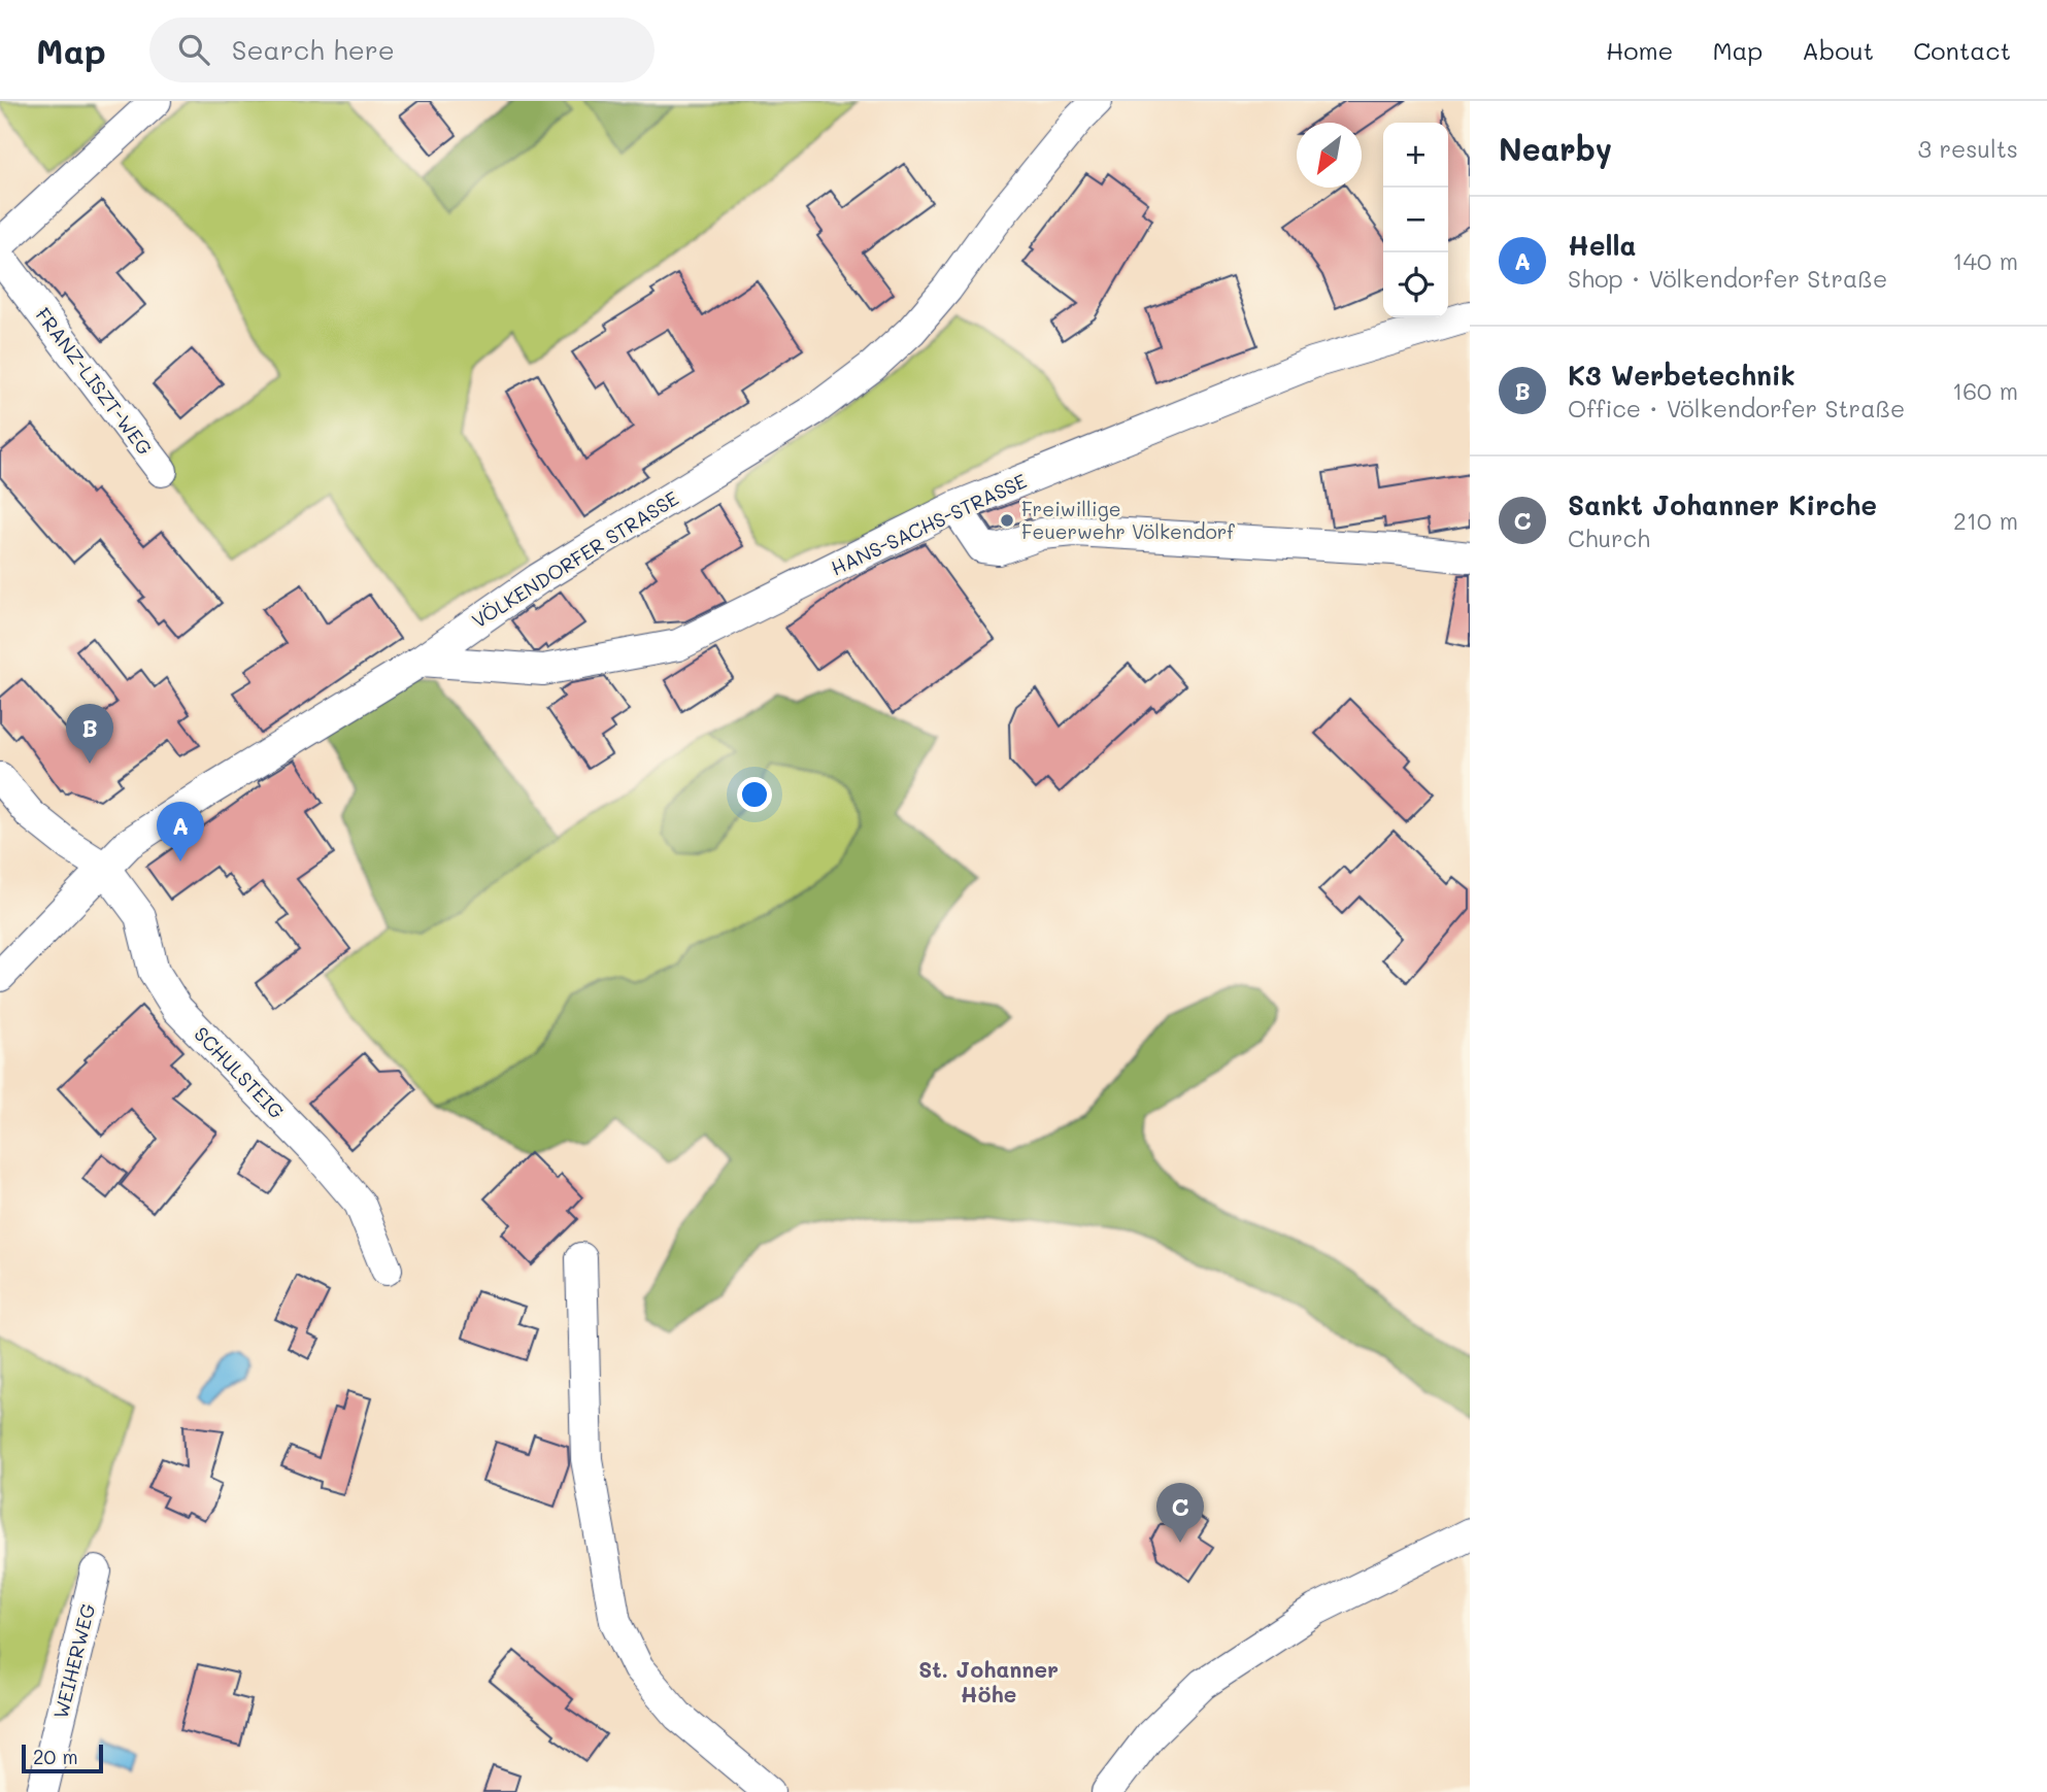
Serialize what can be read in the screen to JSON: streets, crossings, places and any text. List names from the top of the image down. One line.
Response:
{"streets":{"street":["FRANZ-LISZT-WEG","HANS-SACHS-STRASSE","VÖLKENDORFER STRASSE","SCHULSTEIG","WEIHERWEG"]},"crossings":[["HANS-SACHS-STRASSE","VÖLKENDORFER STRASSE"],["VÖLKENDORFER STRASSE","SCHULSTEIG"]],"districts":["St. Johanner Höhe"],"places":["Freiwillige Feuerwehr Völkendorf"],"scale_bar":"20 m","north":"bottom left","page":{"header":"Map","search":"Search here","nav":["Home","Map","About","Contact"],"heading":["Nearby","3 results"],"map_buttons":["+","−"],"list":[{"mark":"A","name":"Hella","note":"Shop · Völkendorfer Straße","value":"140 m"},{"mark":"B","name":"K3 Werbetechnik","note":"Office · Völkendorfer Straße","value":"160 m"},{"mark":"C","name":"Sankt Johanner Kirche","note":"Church","value":"210 m"}],"pins":["B","A","C"],"scale":"20 m"}}
